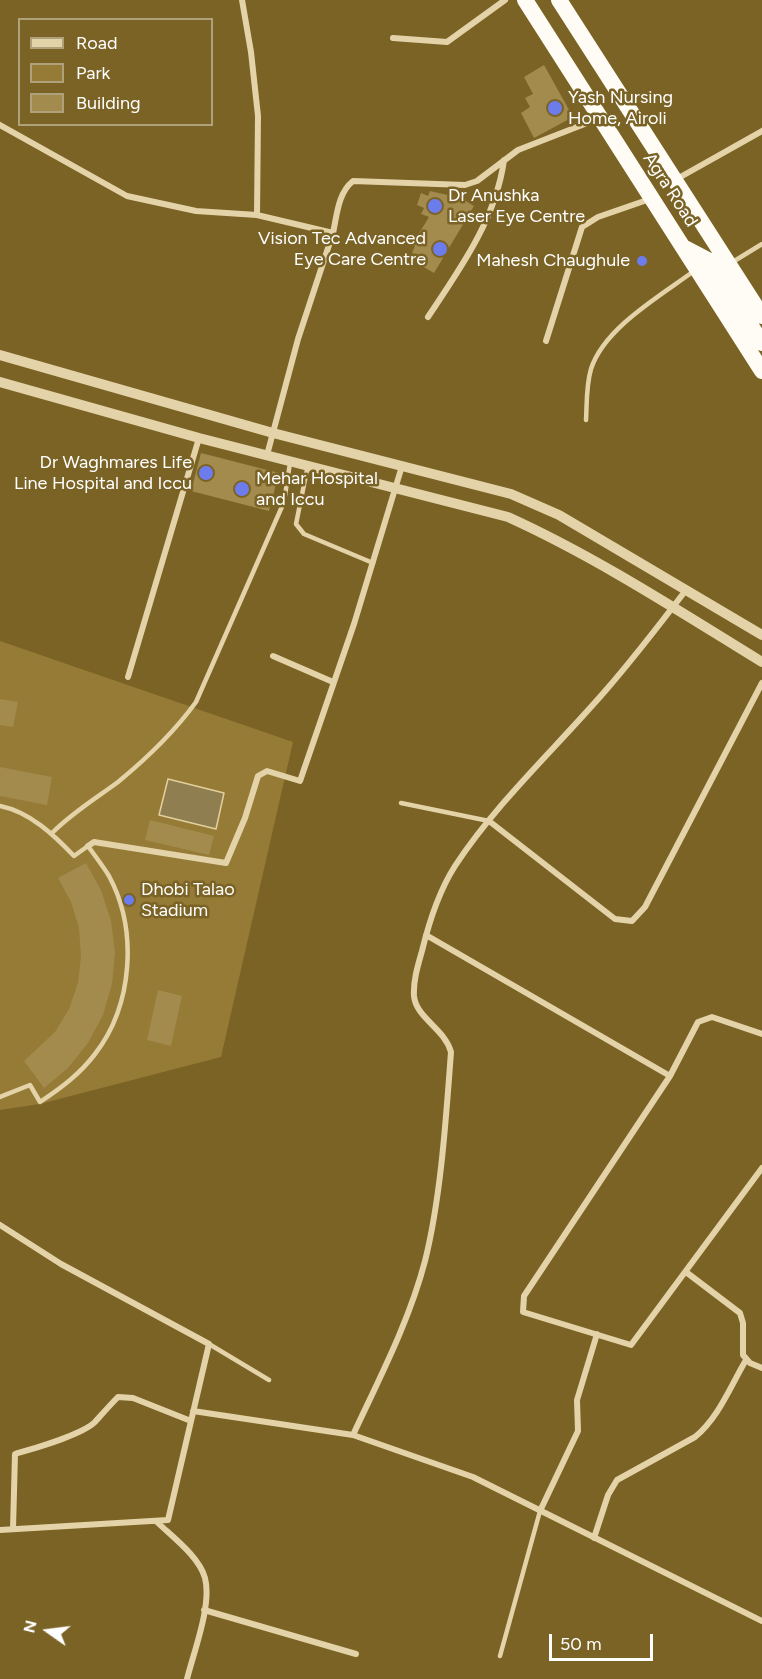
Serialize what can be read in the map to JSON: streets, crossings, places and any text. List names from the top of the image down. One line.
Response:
{"streets":{"highway":["Agra Road"]},"places":["Yash Nursing Home, Airoli","Dr Anushka Laser Eye Centre","Vision Tec Advanced Eye Care Centre","Mahesh Chaughule","Dr Waghmares Life Line Hospital and Iccu","Mehar Hospital and Iccu","Dhobi Talao Stadium"],"legend":["Road","Park","Building"],"scale_bar":"50 m","north":"left"}
